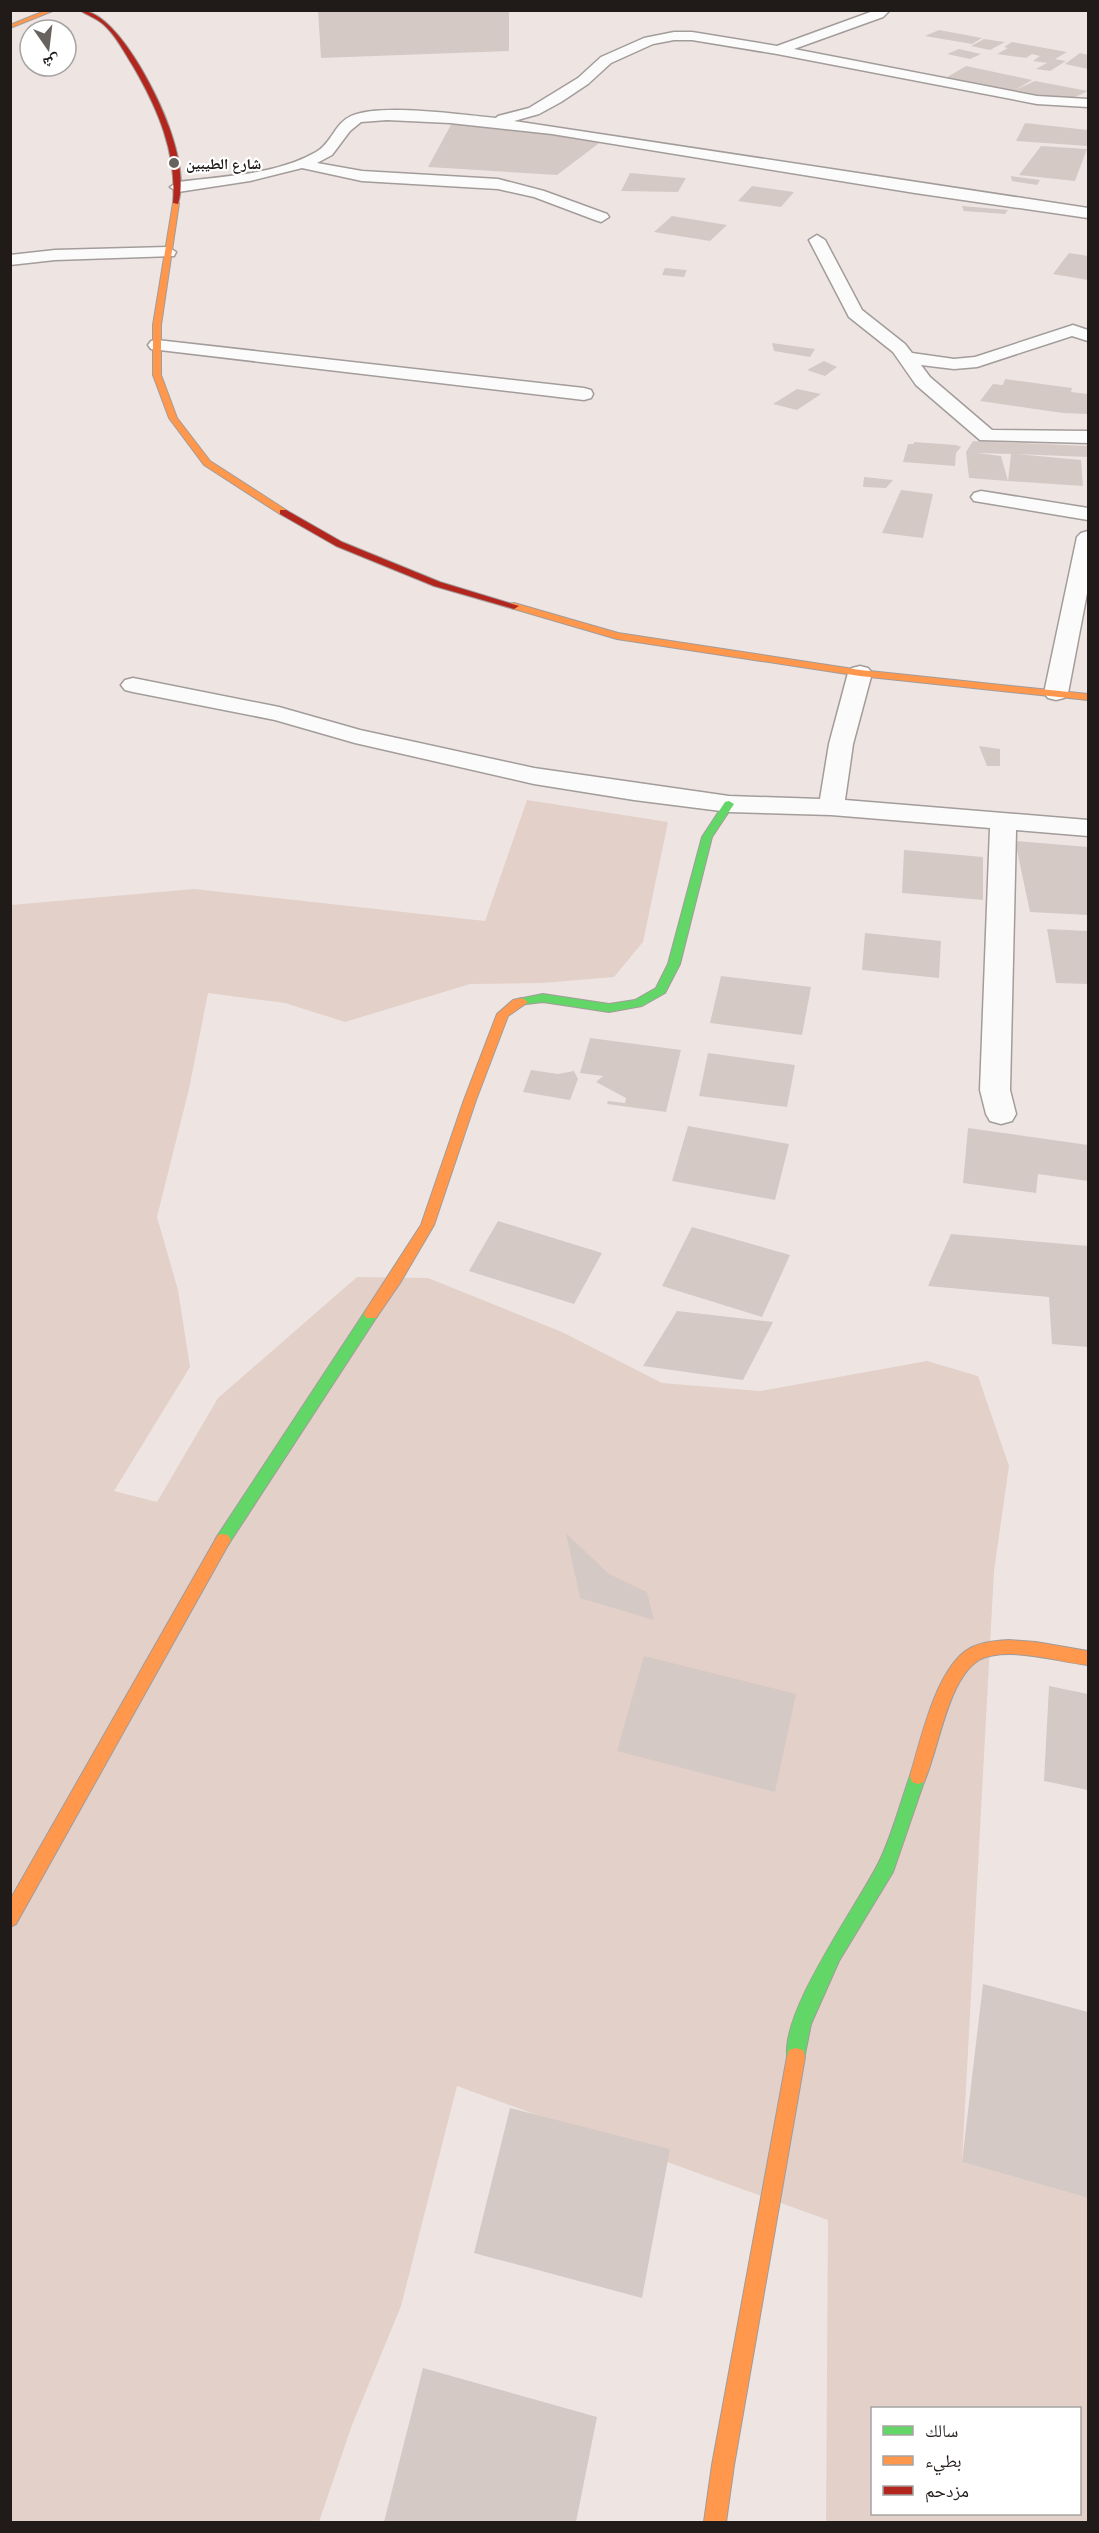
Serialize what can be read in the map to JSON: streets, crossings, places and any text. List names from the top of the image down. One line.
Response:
{"places":["شارع الطيبين"],"legend":["سالك","بطيء","مزدحم"],"north":"bottom"}
